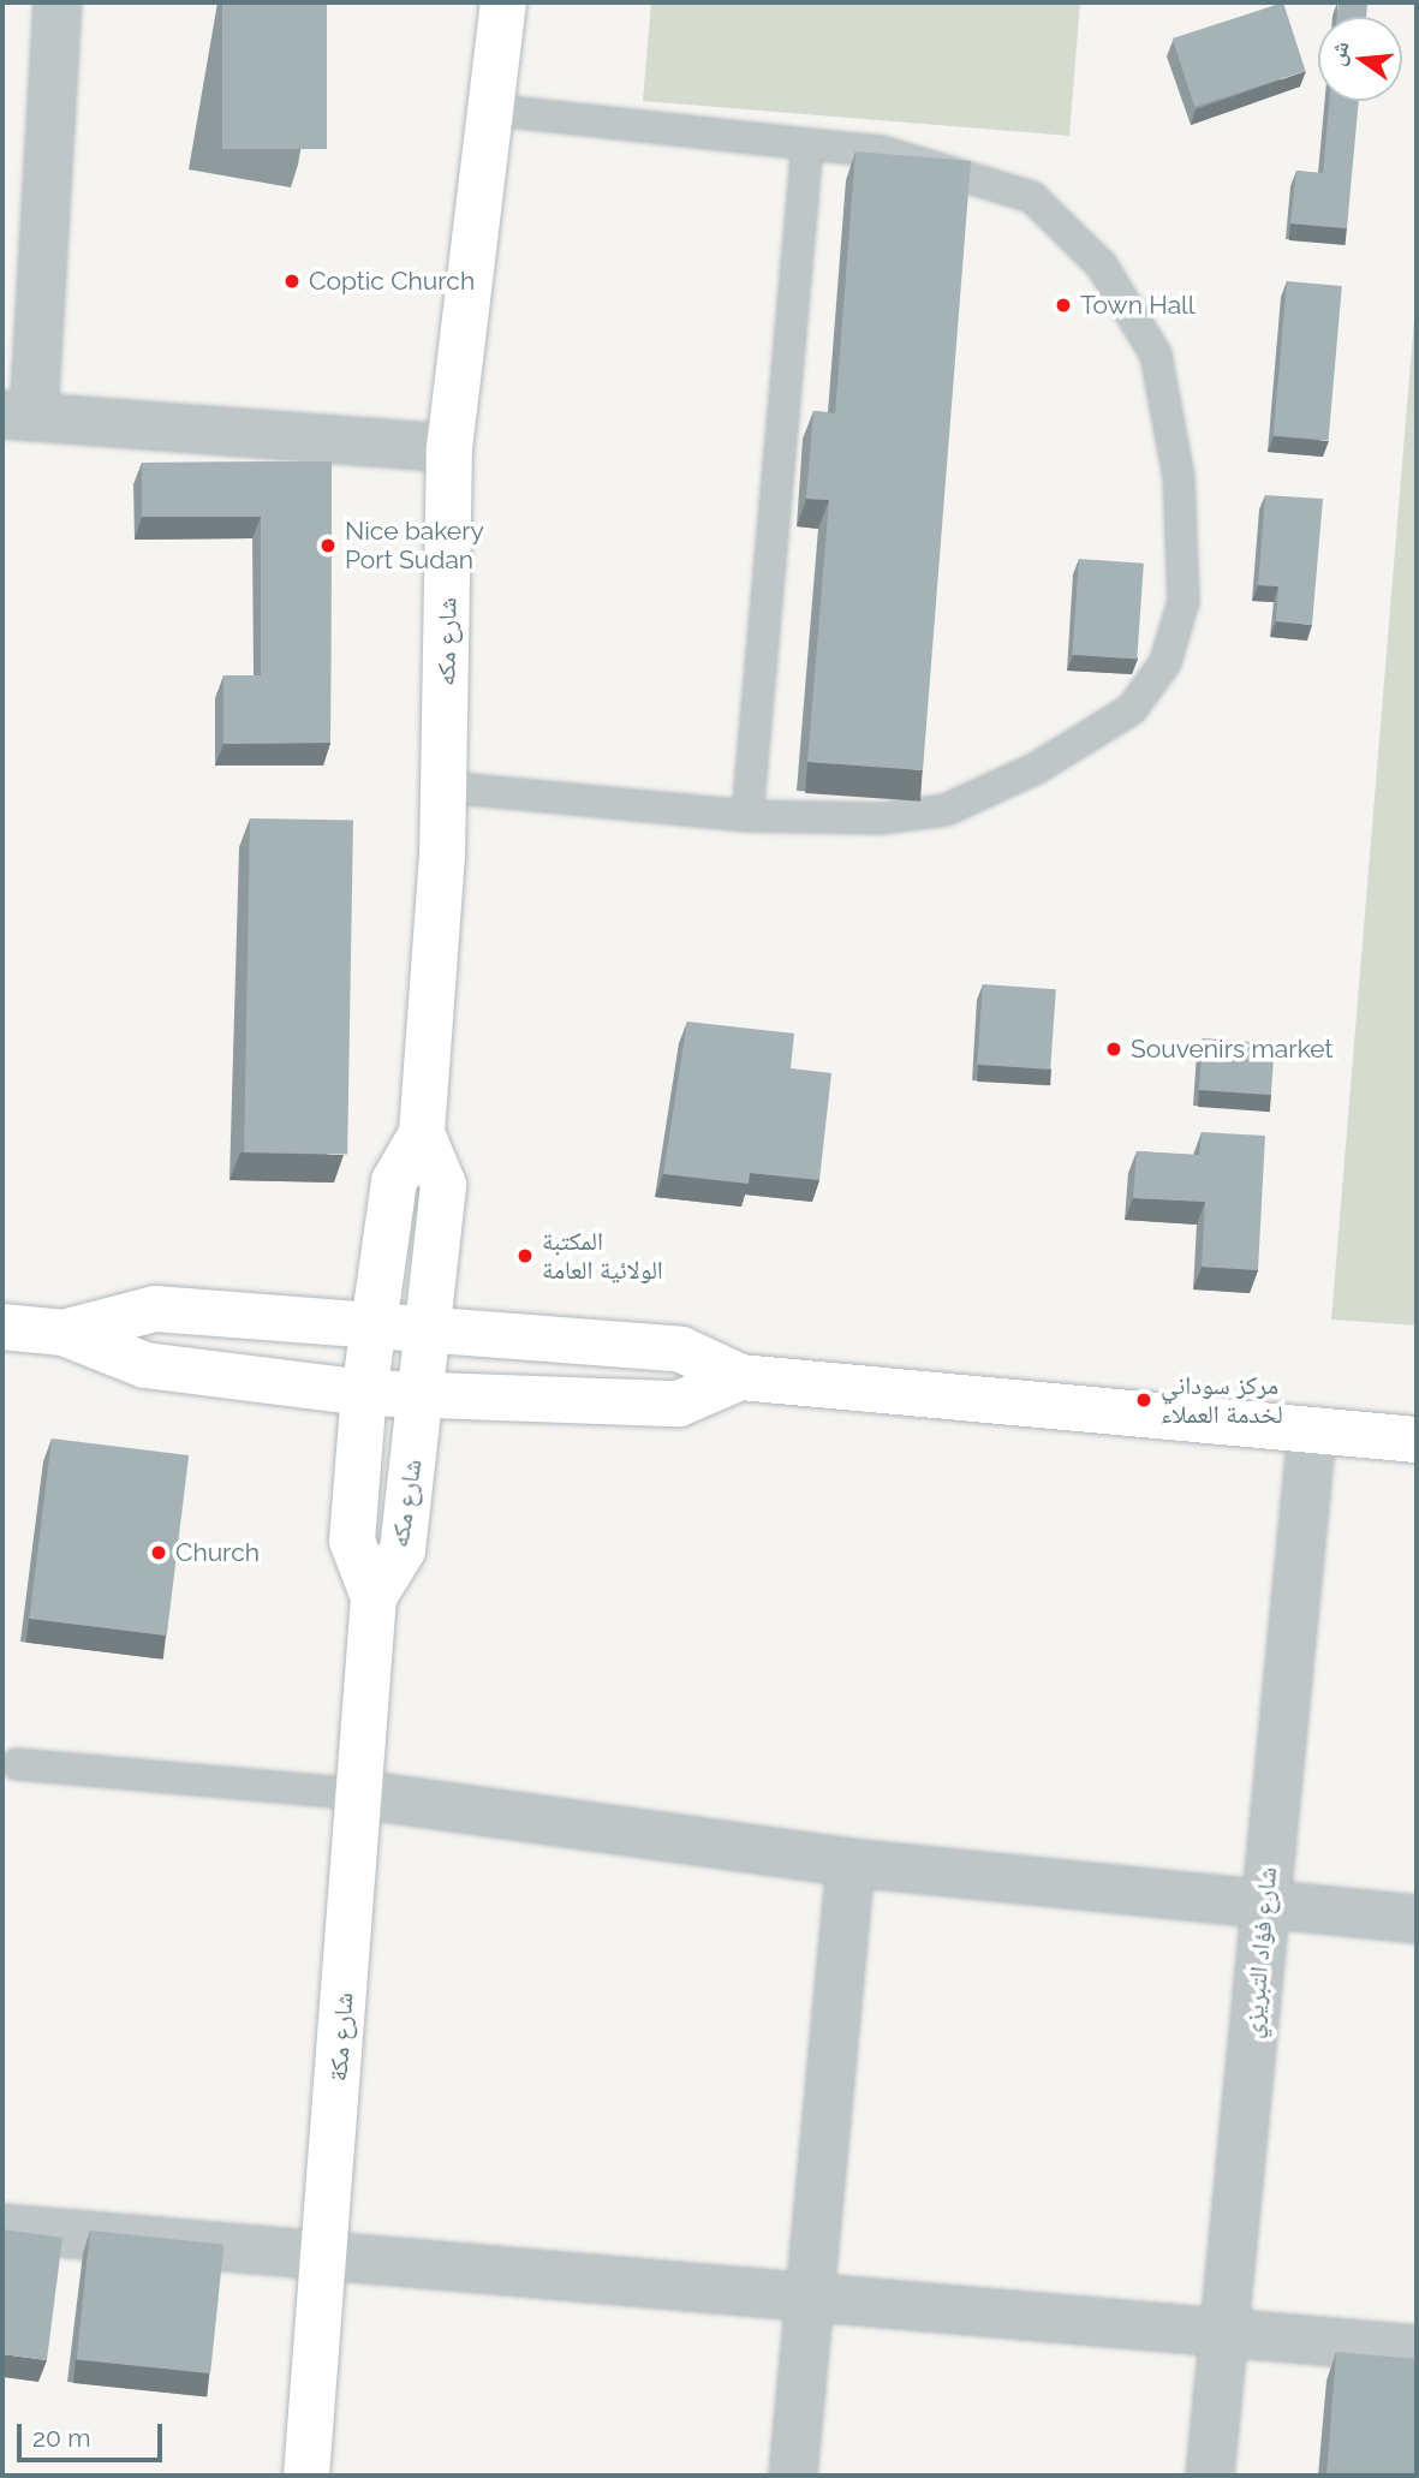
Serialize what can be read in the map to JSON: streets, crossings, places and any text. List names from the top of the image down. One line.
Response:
{"streets":{"main road":["شارع مكه","شارع مكة"],"street":["شارع فؤاد التبريزي"]},"crossings":[["شارع مكه","شارع مكة"]],"places":["Coptic Church","Town Hall","Nice bakery Port Sudan","Souvenirs market","المكتبة الولائية العامة","مركز سوداني لخدمة العملاء","Church"],"scale_bar":"20 m","north":"left"}
